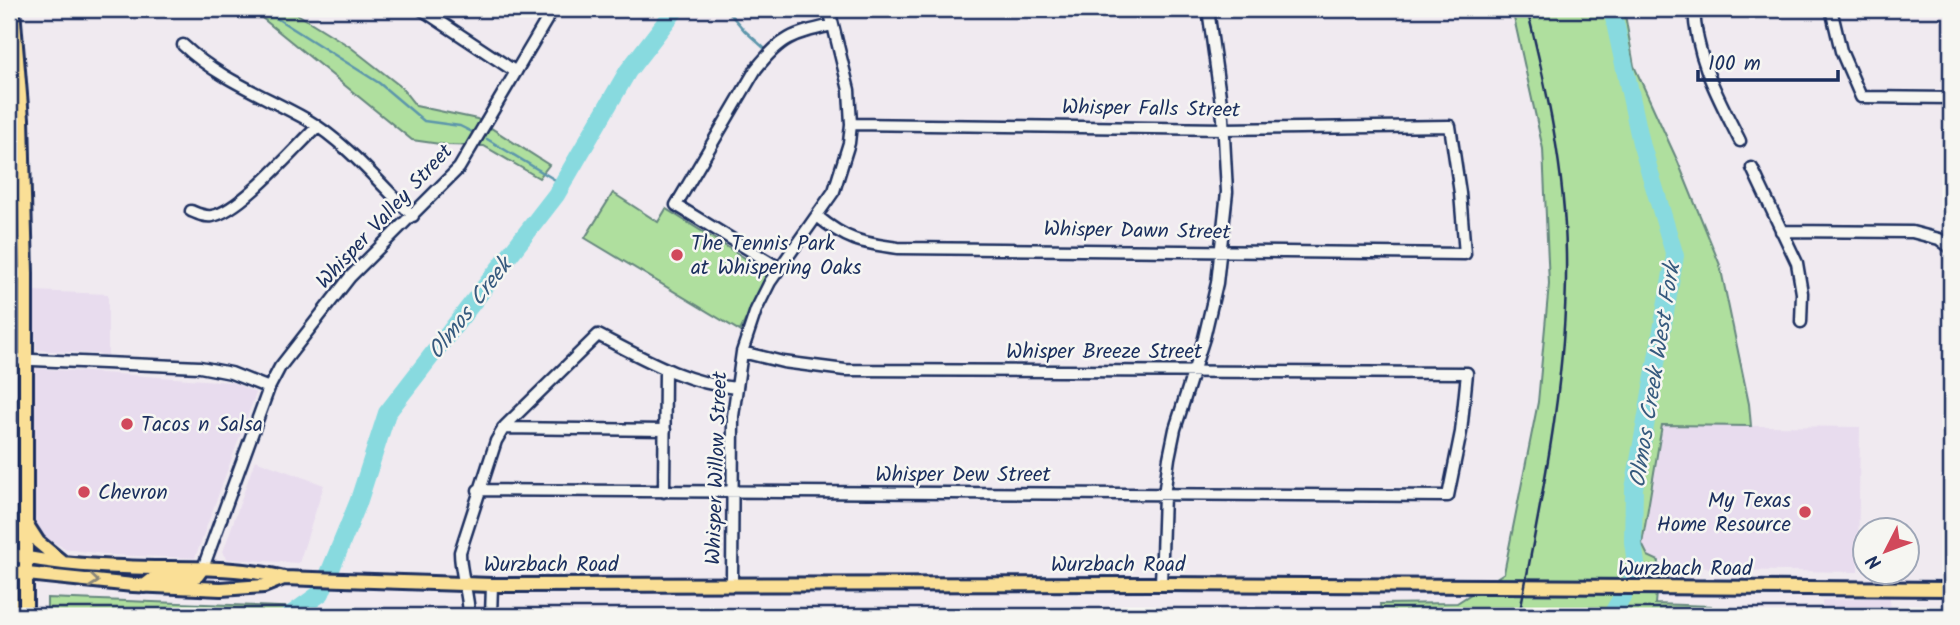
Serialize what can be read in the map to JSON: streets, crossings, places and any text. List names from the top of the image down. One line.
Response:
{"streets":{"main road":["Wurzbach Road"],"street":["Whisper Falls Street","Whisper Valley Street","Whisper Dawn Street","Whisper Breeze Street","Whisper Willow Street","Whisper Dew Street"]},"crossings":[["Whisper Falls Street","Whisper Dawn Street"],["Whisper Falls Street","Whisper Willow Street"],["Whisper Valley Street","Wurzbach Road"],["Whisper Dawn Street","Whisper Willow Street"],["Whisper Breeze Street","Whisper Willow Street"],["Whisper Breeze Street","Whisper Dew Street"],["Whisper Willow Street","Whisper Dew Street"],["Whisper Willow Street","Wurzbach Road"]],"water":["Olmos Creek","Olmos Creek West Fork"],"places":["The Tennis Park at Whispering Oaks","Tacos n Salsa","Chevron","My Texas Home Resource"],"scale_bar":"100 m","north":"bottom left"}
